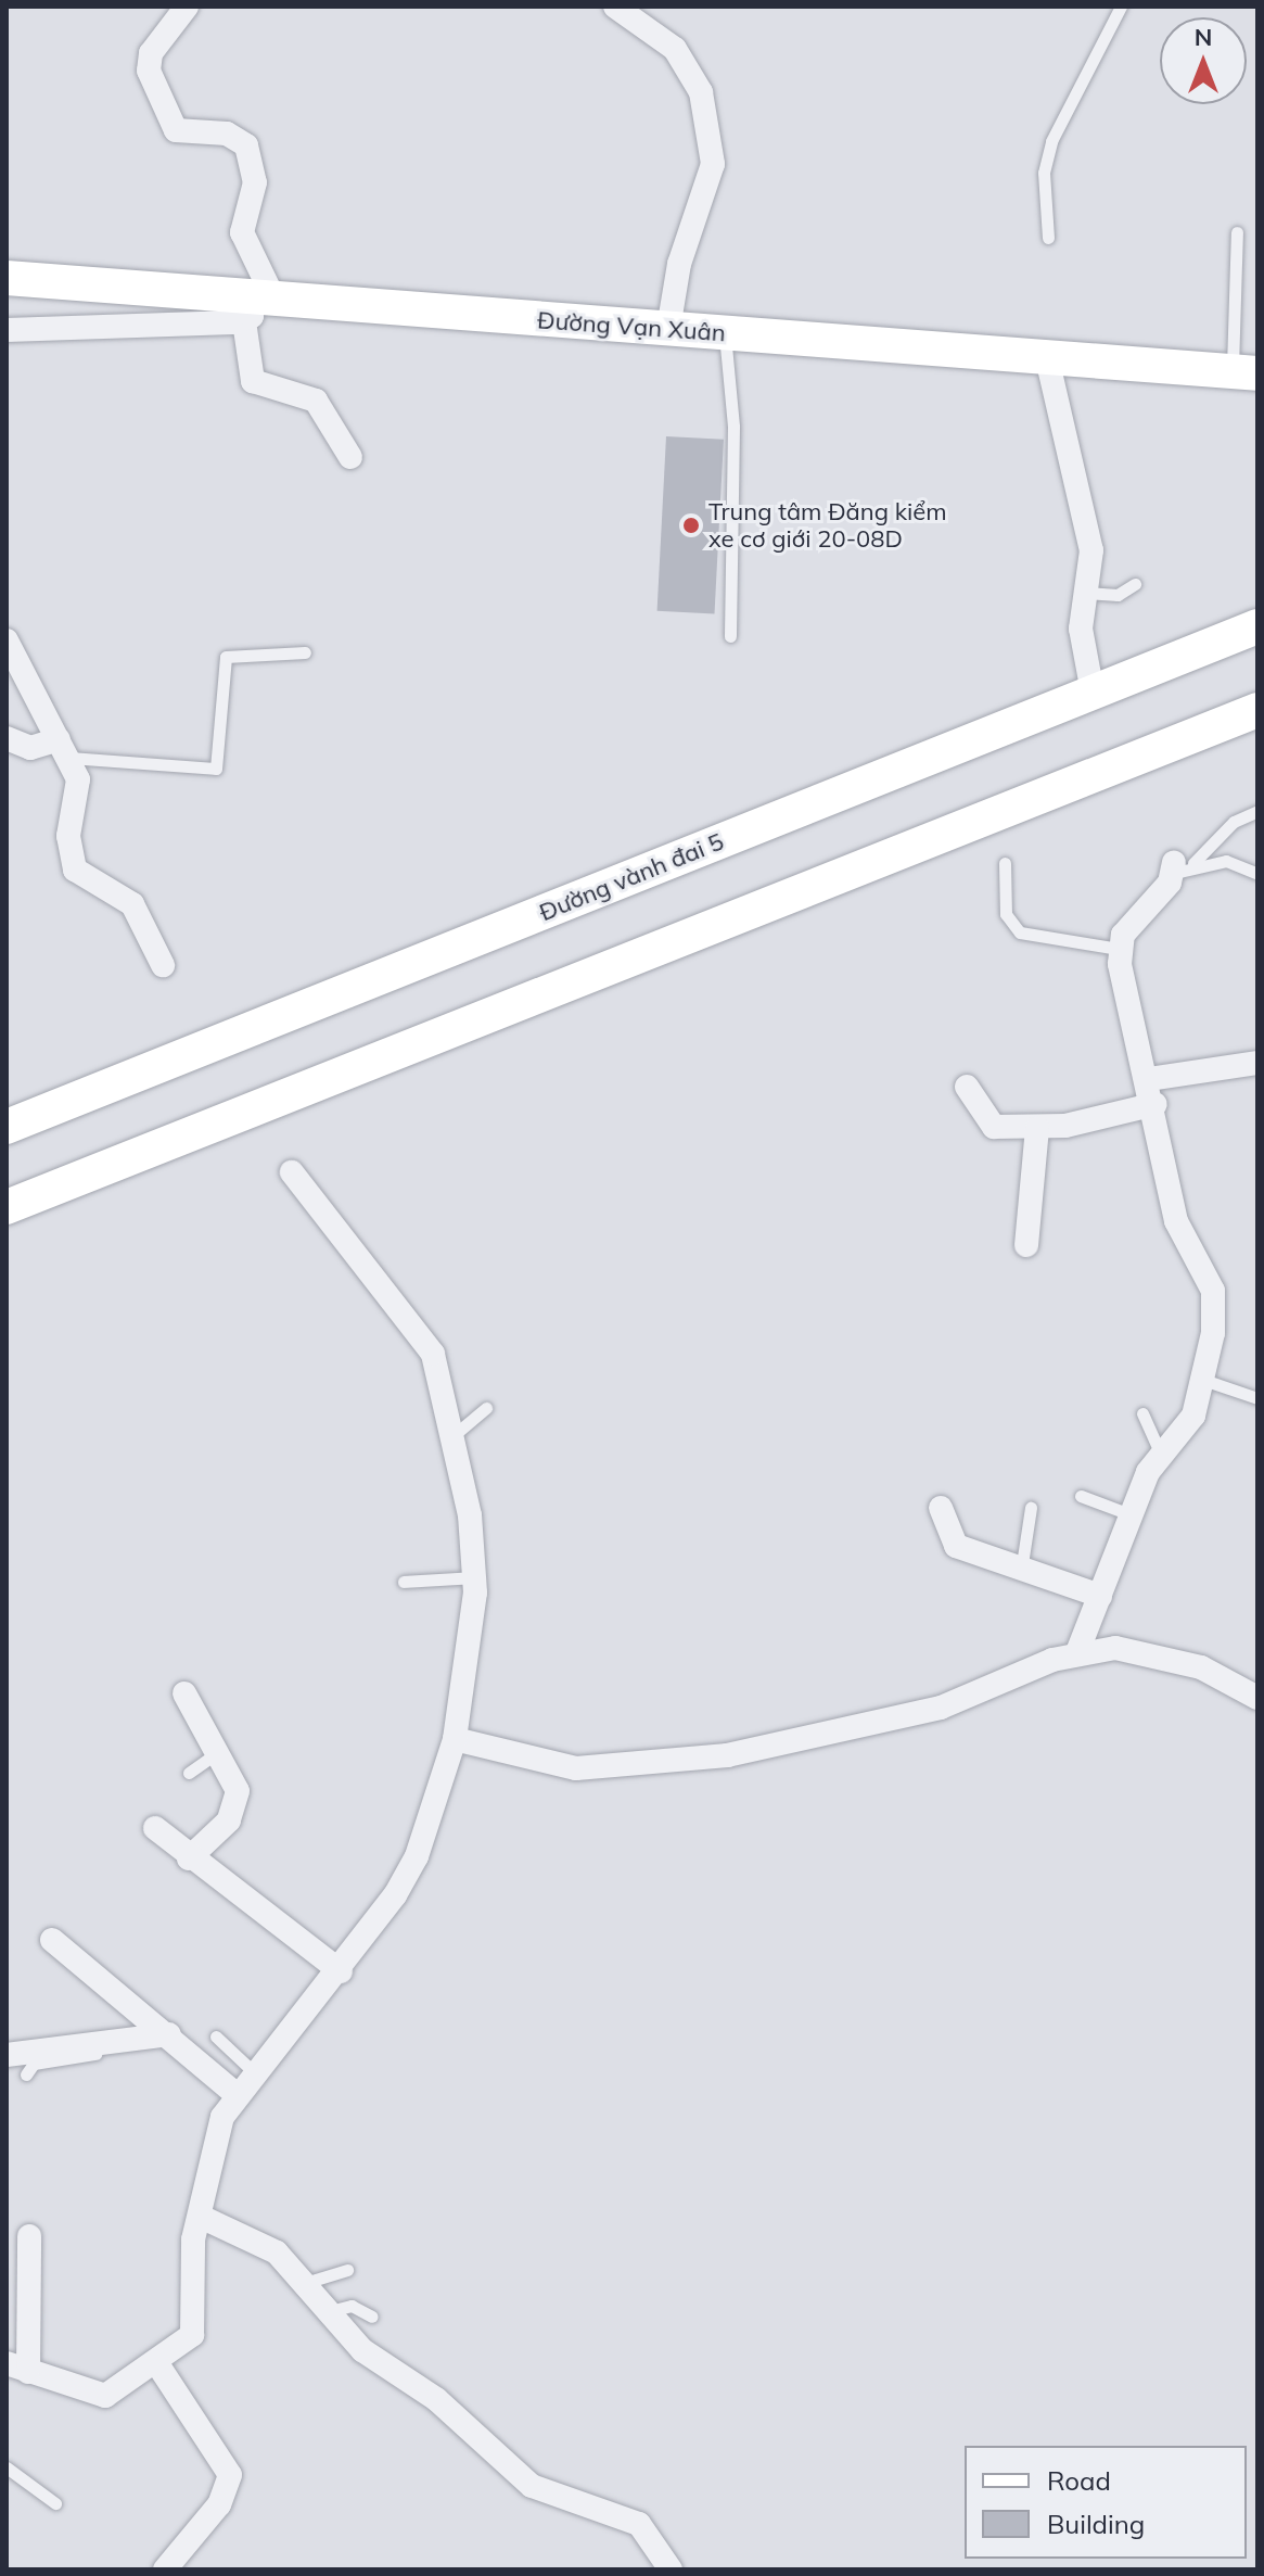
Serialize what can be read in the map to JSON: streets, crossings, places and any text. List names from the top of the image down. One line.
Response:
{"streets":{"main road":["Đường Vạn Xuân","Đường vành đai 5"]},"places":["Trung tâm Đăng kiểm xe cơ giới 20-08D"],"legend":["Road","Building"],"north":"top"}
